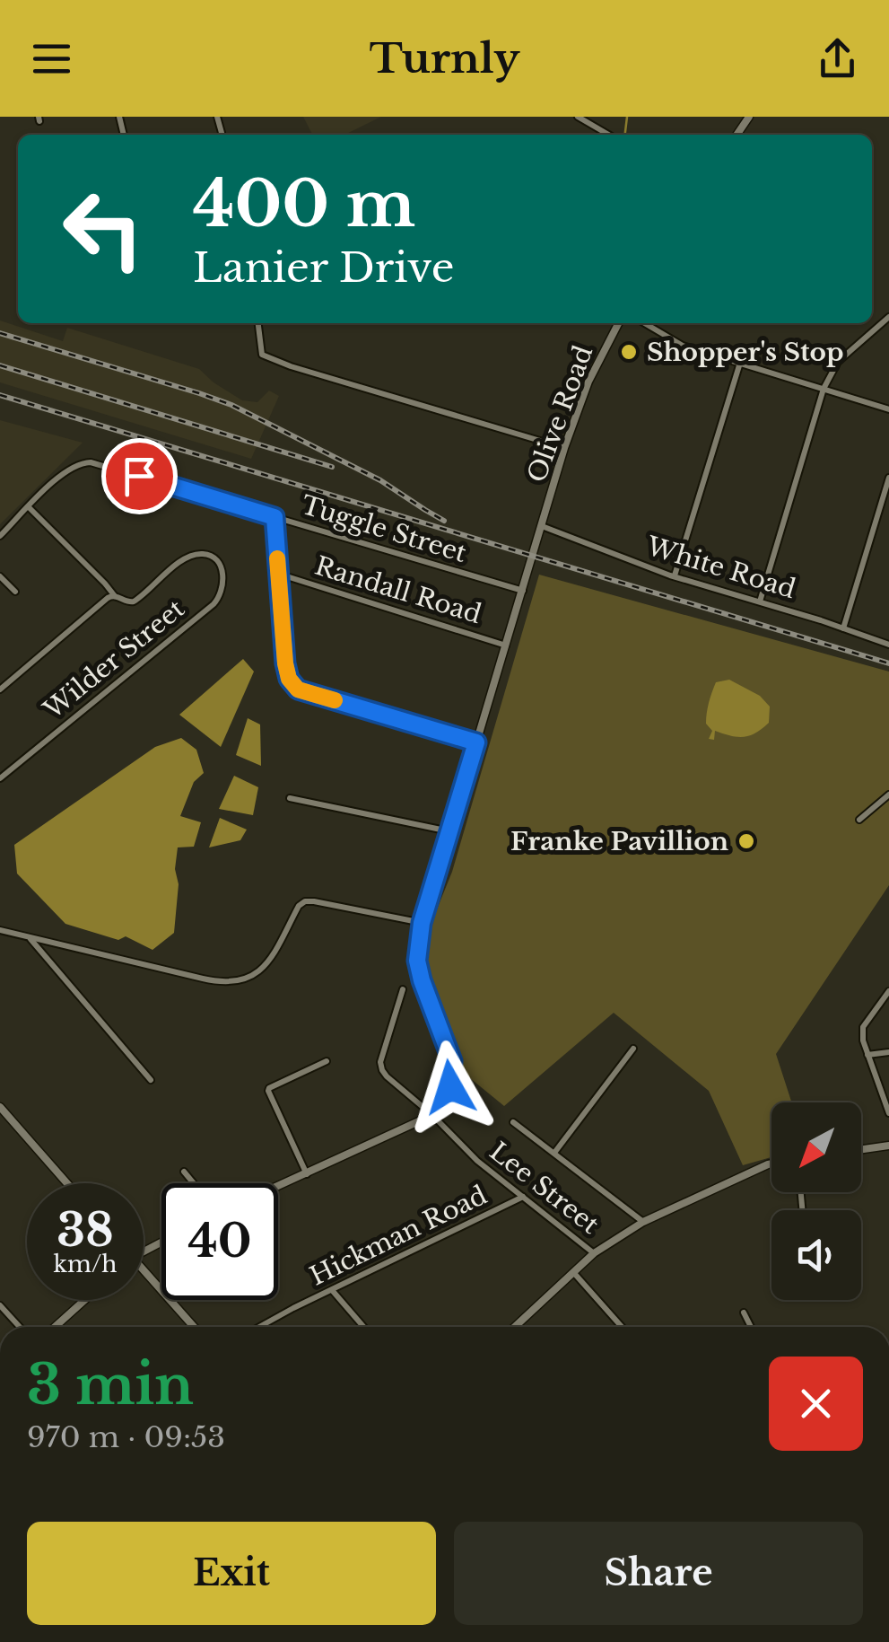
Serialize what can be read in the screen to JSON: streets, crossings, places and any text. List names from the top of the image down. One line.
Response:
{"streets":{"street":["Olive Road","Tuggle Street","White Road","Randall Road","Wilder Street","Lee Street","Hickman Road"]},"crossings":[["Olive Road","Tuggle Street"],["Olive Road","White Road"],["Olive Road","Randall Road"],["Olive Road","Lee Street"],["Lee Street","Hickman Road"]],"places":["Shopper's Stop","Franke Pavillion"],"north":"bottom left","page":{"header":"Turnly","turn":["400 m","Lanier Drive"],"speed":"38 km/h","limit":"40","heading":["3 min","970 m · 09:53"],"buttons":["Exit","Share"]}}
